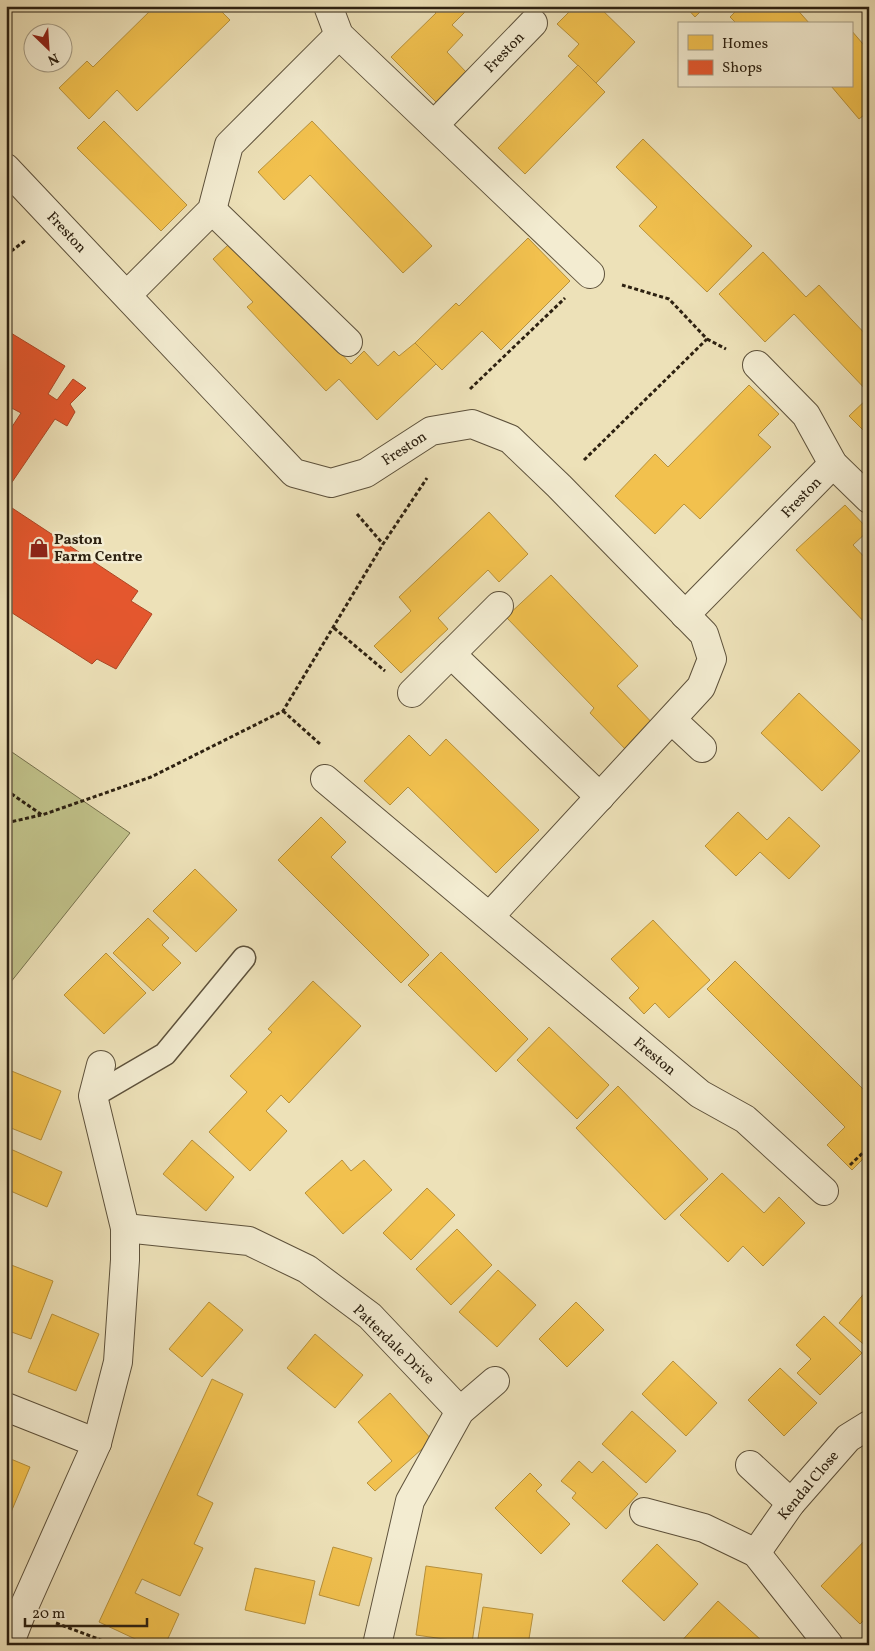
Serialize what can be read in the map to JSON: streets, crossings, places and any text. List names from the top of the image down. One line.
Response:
{"streets":{"street":["Freston","Patterdale Drive","Kendal Close"]},"places":{"shop":["Paston Farm Centre"]},"legend":["Homes","Shops"],"scale_bar":"20 m","north":"bottom right"}
